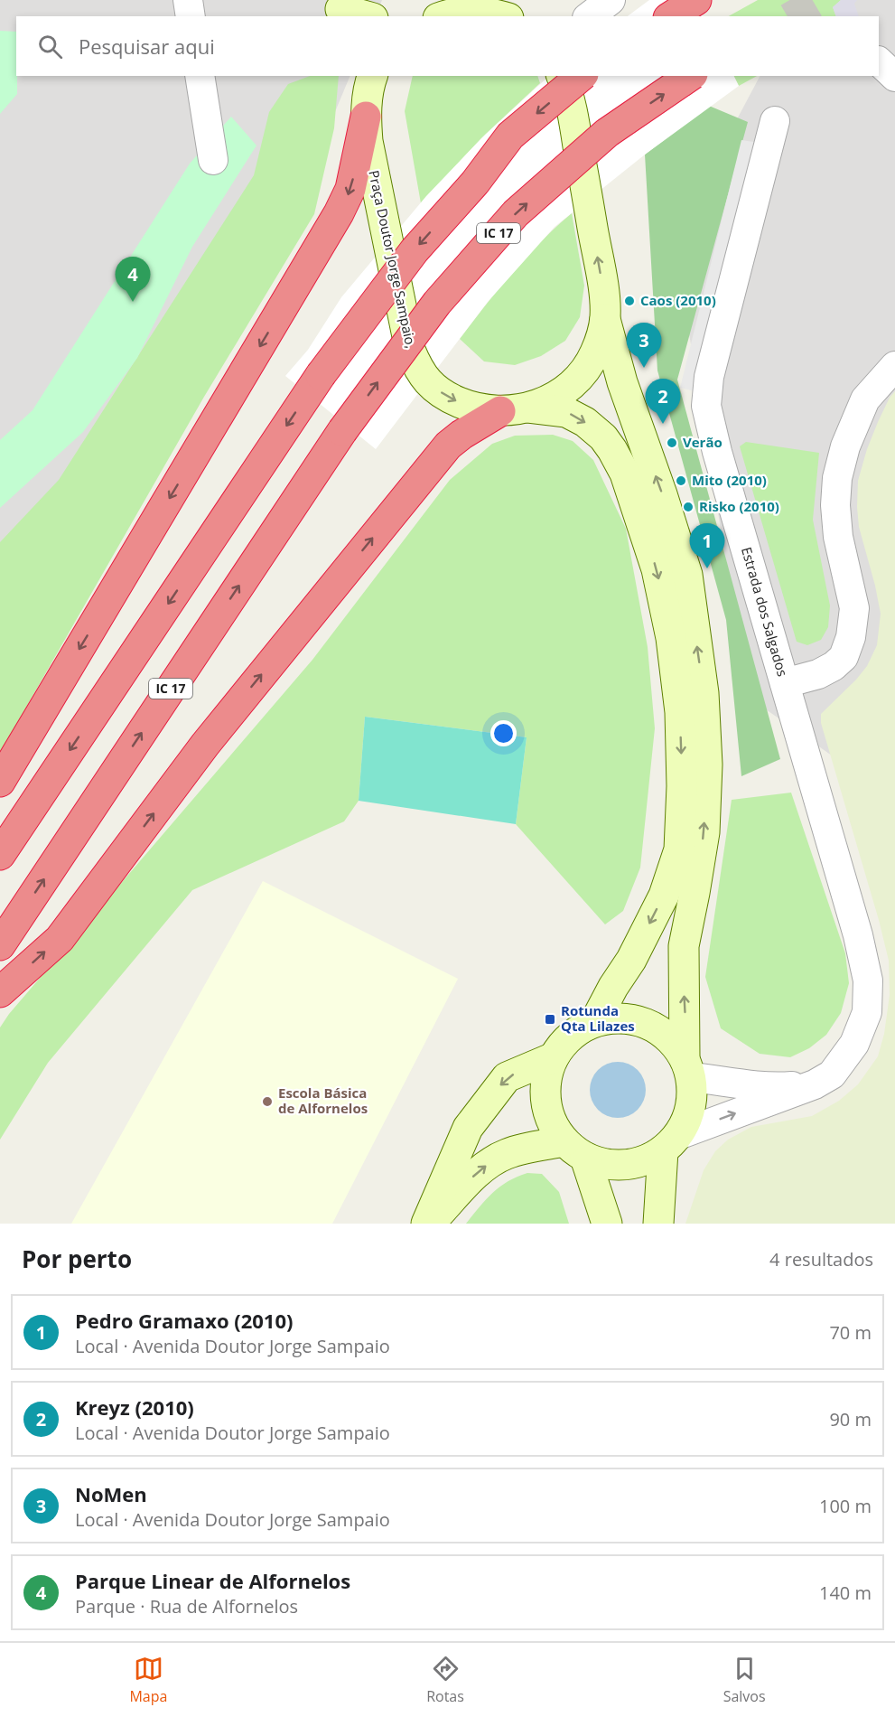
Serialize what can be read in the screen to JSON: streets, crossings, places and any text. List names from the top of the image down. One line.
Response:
{"streets":{"highway":["IC 17"],"main road":["Praça Doutor Jorge Sampaio,"],"street":["Estrada dos Salgados"]},"crossings":[["Praça Doutor Jorge Sampaio,","Estrada dos Salgados"]],"places":{"other":["Caos (2010)","Verão","Mito (2010)","Risko (2010)","Escola Básica de Alfornelos"],"transit":["Rotunda Qta Lilazes"]},"page":{"search":"Pesquisar aqui","pins":["4","3","2","1"],"heading":["Por perto","4 resultados"],"list":[{"mark":"1","name":"Pedro Gramaxo (2010)","note":"Local · Avenida Doutor Jorge Sampaio","value":"70 m"},{"mark":"2","name":"Kreyz (2010)","note":"Local · Avenida Doutor Jorge Sampaio","value":"90 m"},{"mark":"3","name":"NoMen","note":"Local · Avenida Doutor Jorge Sampaio","value":"100 m"},{"mark":"4","name":"Parque Linear de Alfornelos","note":"Parque · Rua de Alfornelos","value":"140 m"}],"nav":["Mapa","Rotas","Salvos"]}}
